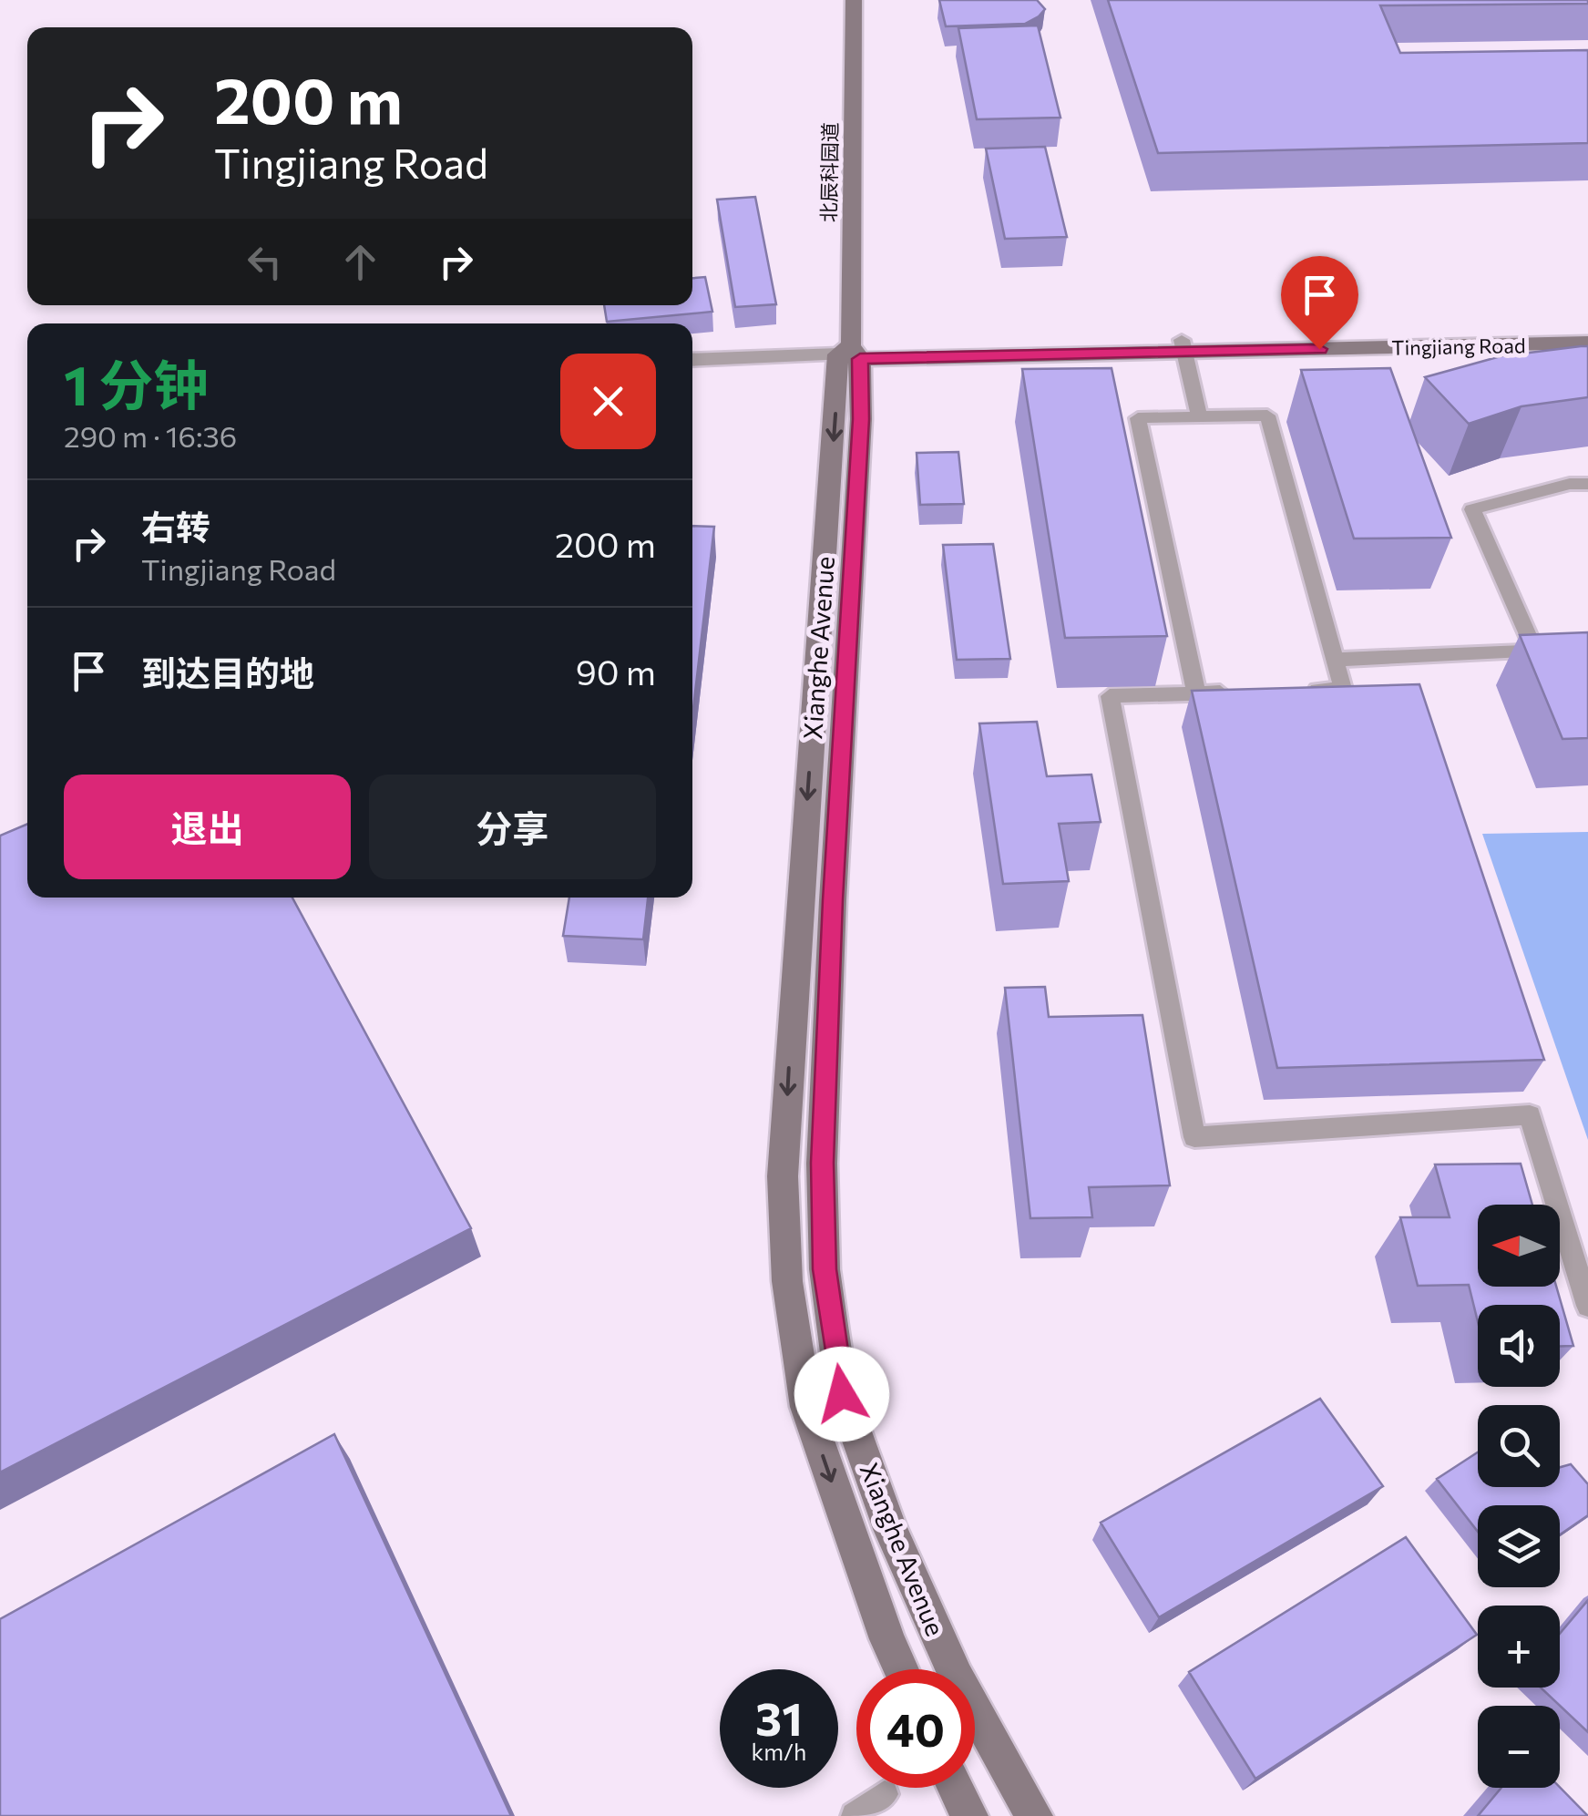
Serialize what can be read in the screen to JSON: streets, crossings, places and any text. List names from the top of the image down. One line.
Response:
{"streets":{"street":["北辰科园道","Tingjiang Road","Xianghe Avenue"]},"crossings":[["北辰科园道","Tingjiang Road"],["北辰科园道","Xianghe Avenue"],["Tingjiang Road","Xianghe Avenue"]],"north":"left","page":{"turn":["200 m","Tingjiang Road"],"heading":["1 分钟","290 m · 16:36"],"list":[{"name":"右转","note":"Tingjiang Road","value":"200 m"},{"name":"到达目的地","value":"90 m"}],"buttons":["退出","分享"],"map_buttons":["+","−"],"speed":"31 km/h","limit":"40"}}
